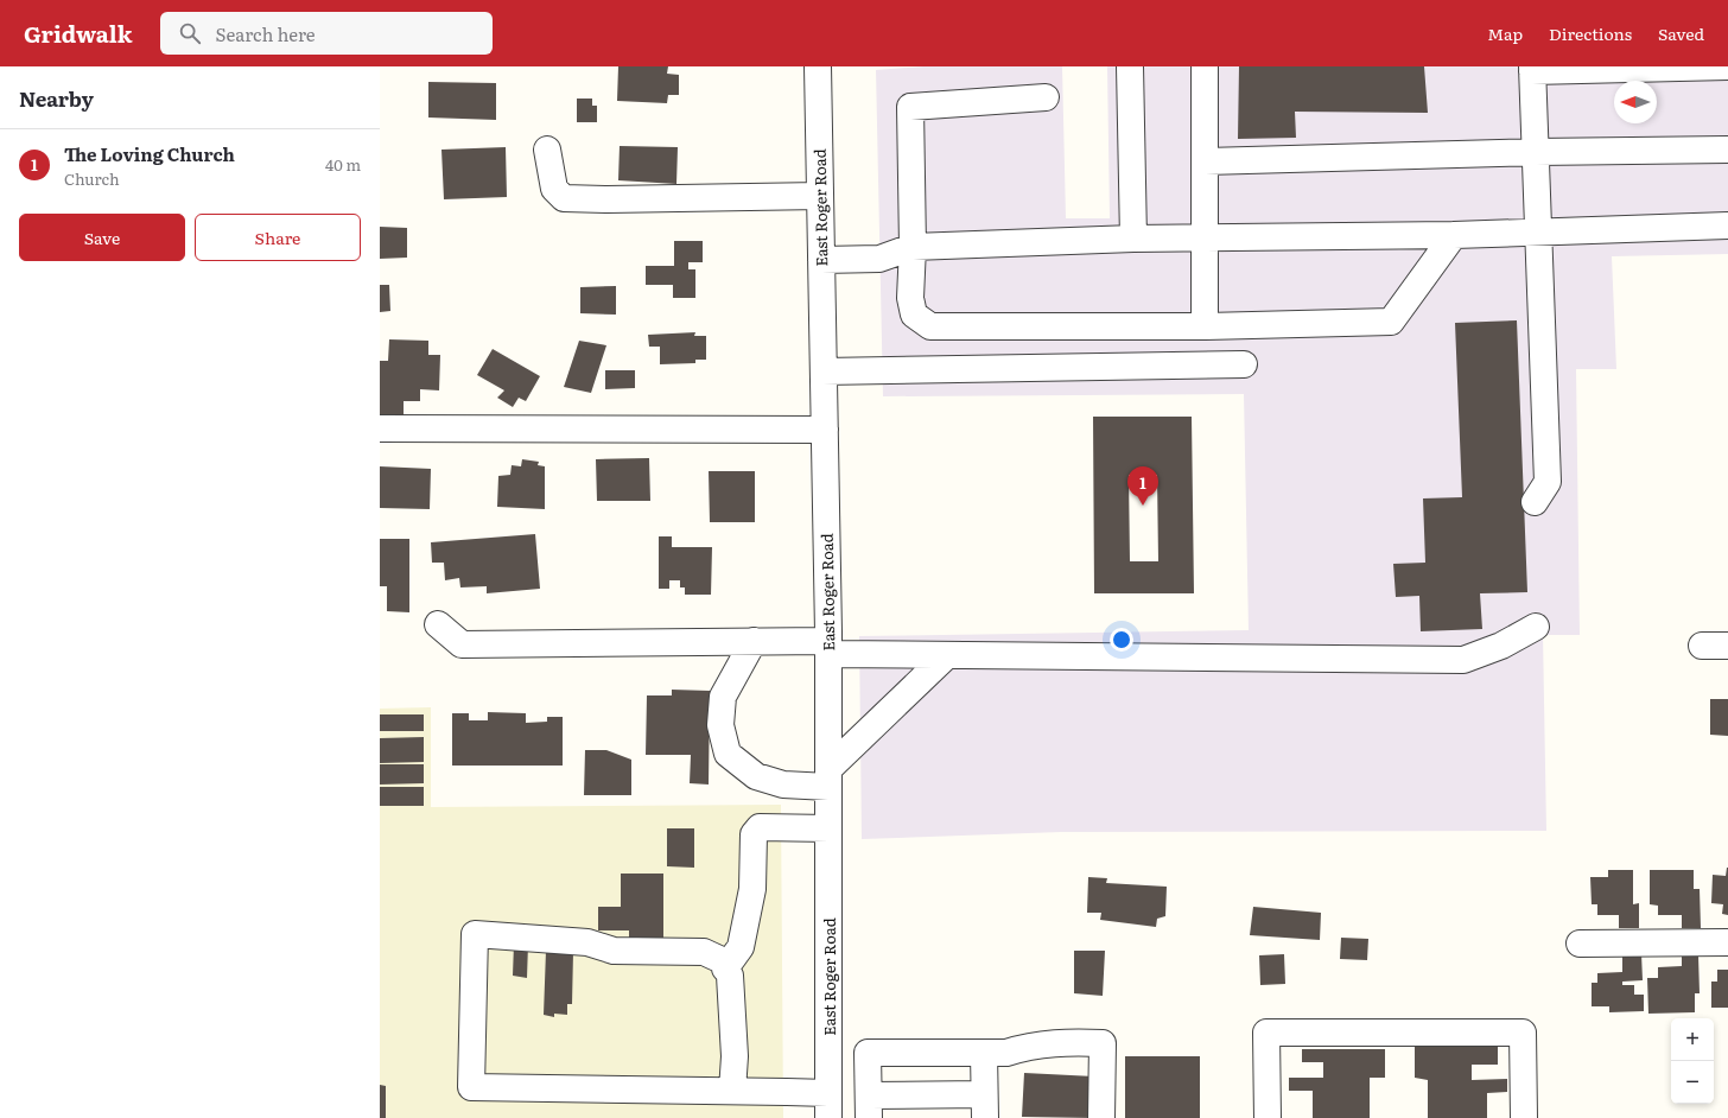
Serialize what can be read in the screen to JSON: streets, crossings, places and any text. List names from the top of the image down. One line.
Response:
{"streets":{"street":["East Roger Road"]},"north":"left","page":{"header":"Gridwalk","search":"Search here","nav":["Map","Directions","Saved"],"heading":"Nearby","list":[{"mark":"1","name":"The Loving Church","note":"Church","value":"40 m"}],"buttons":["Save","Share"],"pins":"1","map_buttons":["+","−"]}}
